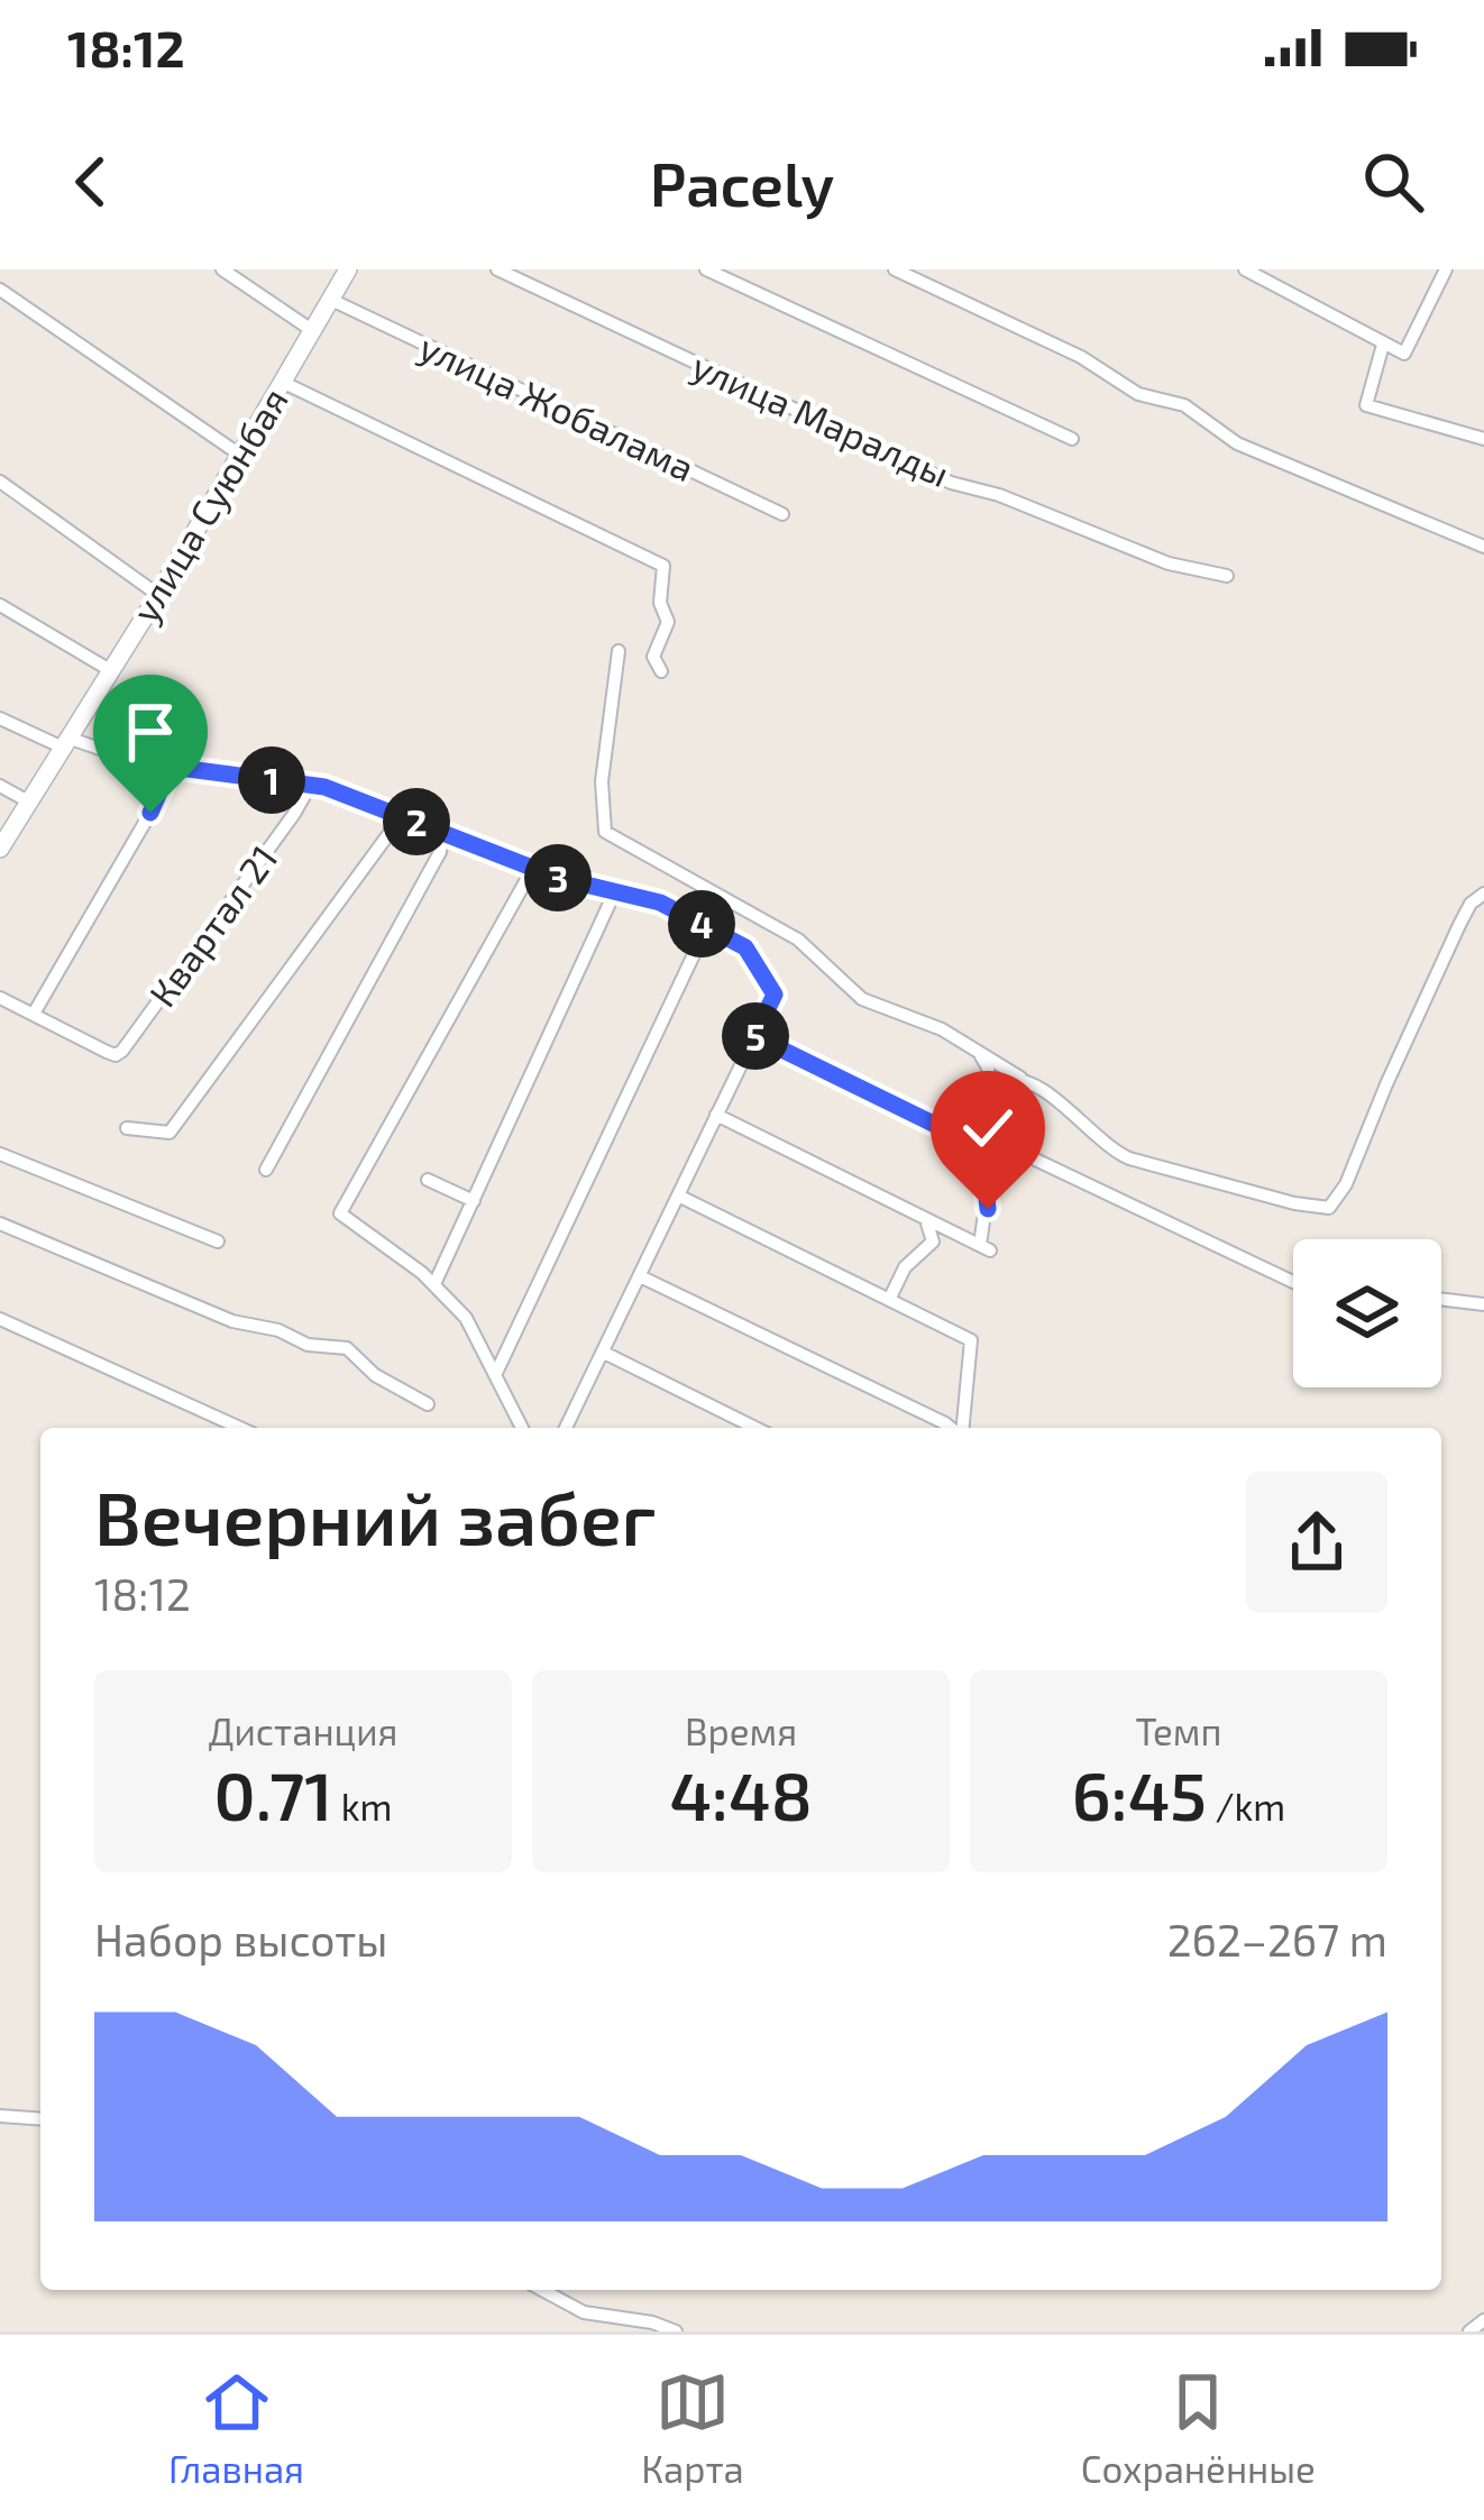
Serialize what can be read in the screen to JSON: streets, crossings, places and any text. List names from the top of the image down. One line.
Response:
{"streets":{"street":["улица Жобалама","улица Маралды","улица Суюнбая","Квартал 21"]},"crossings":[["улица Жобалама","улица Суюнбая"]],"page":{"status":"18:12","header":"Pacely","pins":["1","2","3","4","5"],"heading":["Вечерний забег","18:12"],"stats":[["Дистанция","0.71 km"],["Время","4:48"],["Темп","6:45 /km"]],"chart":["Набор высоты","262–267 m"],"tabs":["Главная","Карта","Сохранённые"]}}
